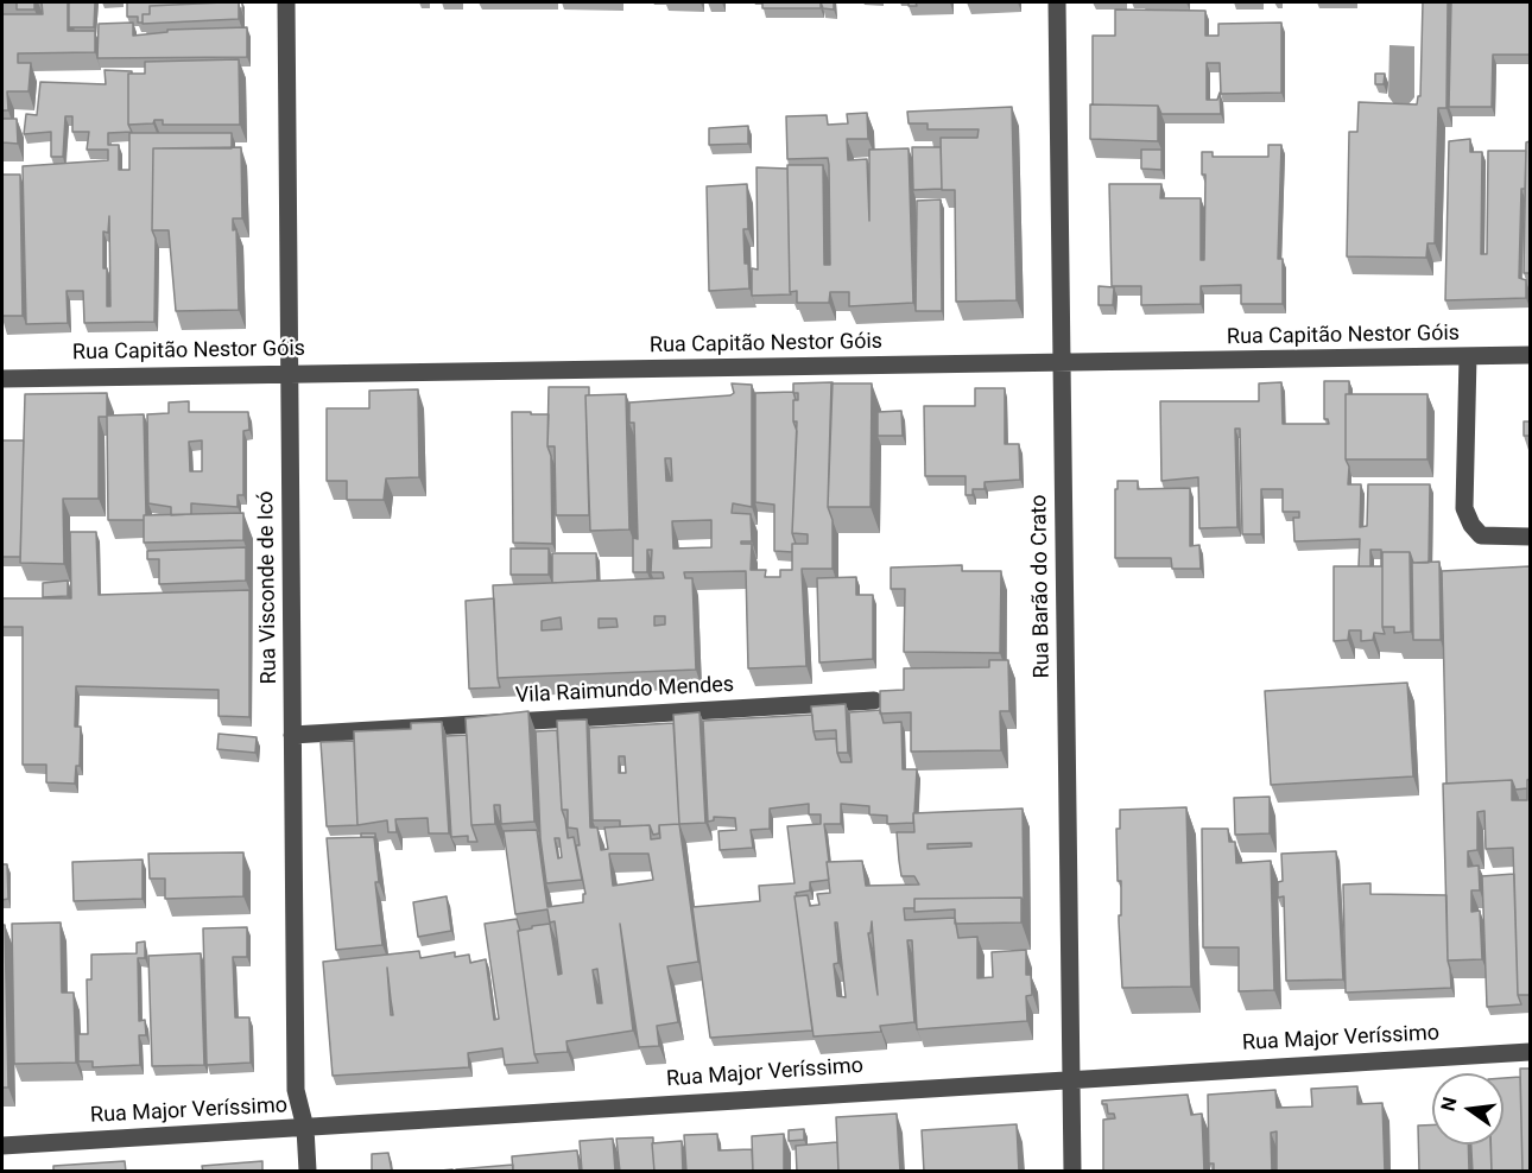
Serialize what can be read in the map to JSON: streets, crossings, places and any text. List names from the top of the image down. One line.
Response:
{"streets":{"street":["Rua Capitão Nestor Góis","Rua Barão do Crato","Rua Visconde de Icó","Vila Raimundo Mendes","Rua Major Veríssimo"]},"crossings":[["Rua Capitão Nestor Góis","Rua Barão do Crato"],["Rua Capitão Nestor Góis","Rua Visconde de Icó"],["Rua Barão do Crato","Rua Major Veríssimo"],["Rua Visconde de Icó","Vila Raimundo Mendes"],["Rua Visconde de Icó","Rua Major Veríssimo"]],"north":"left"}
